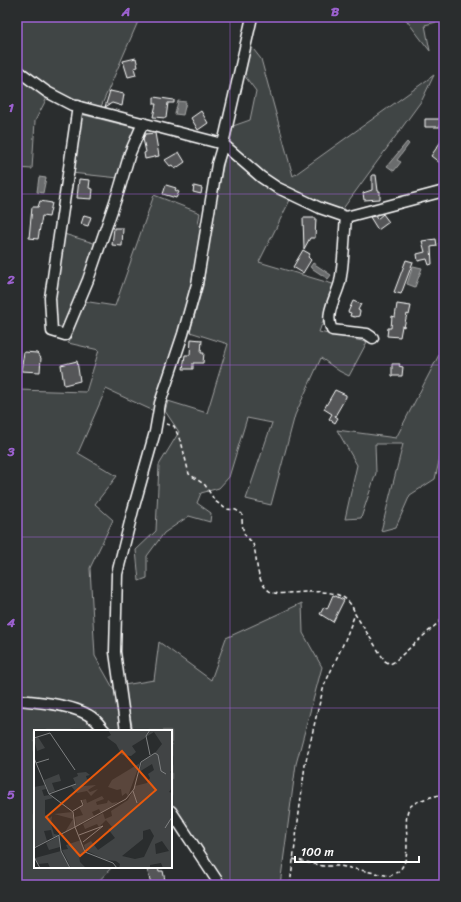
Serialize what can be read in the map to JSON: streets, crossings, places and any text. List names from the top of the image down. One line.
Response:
{"scale_bar":"100 m","grid":{"columns":["A","B"],"rows":["1","2","3","4","5"]}}
